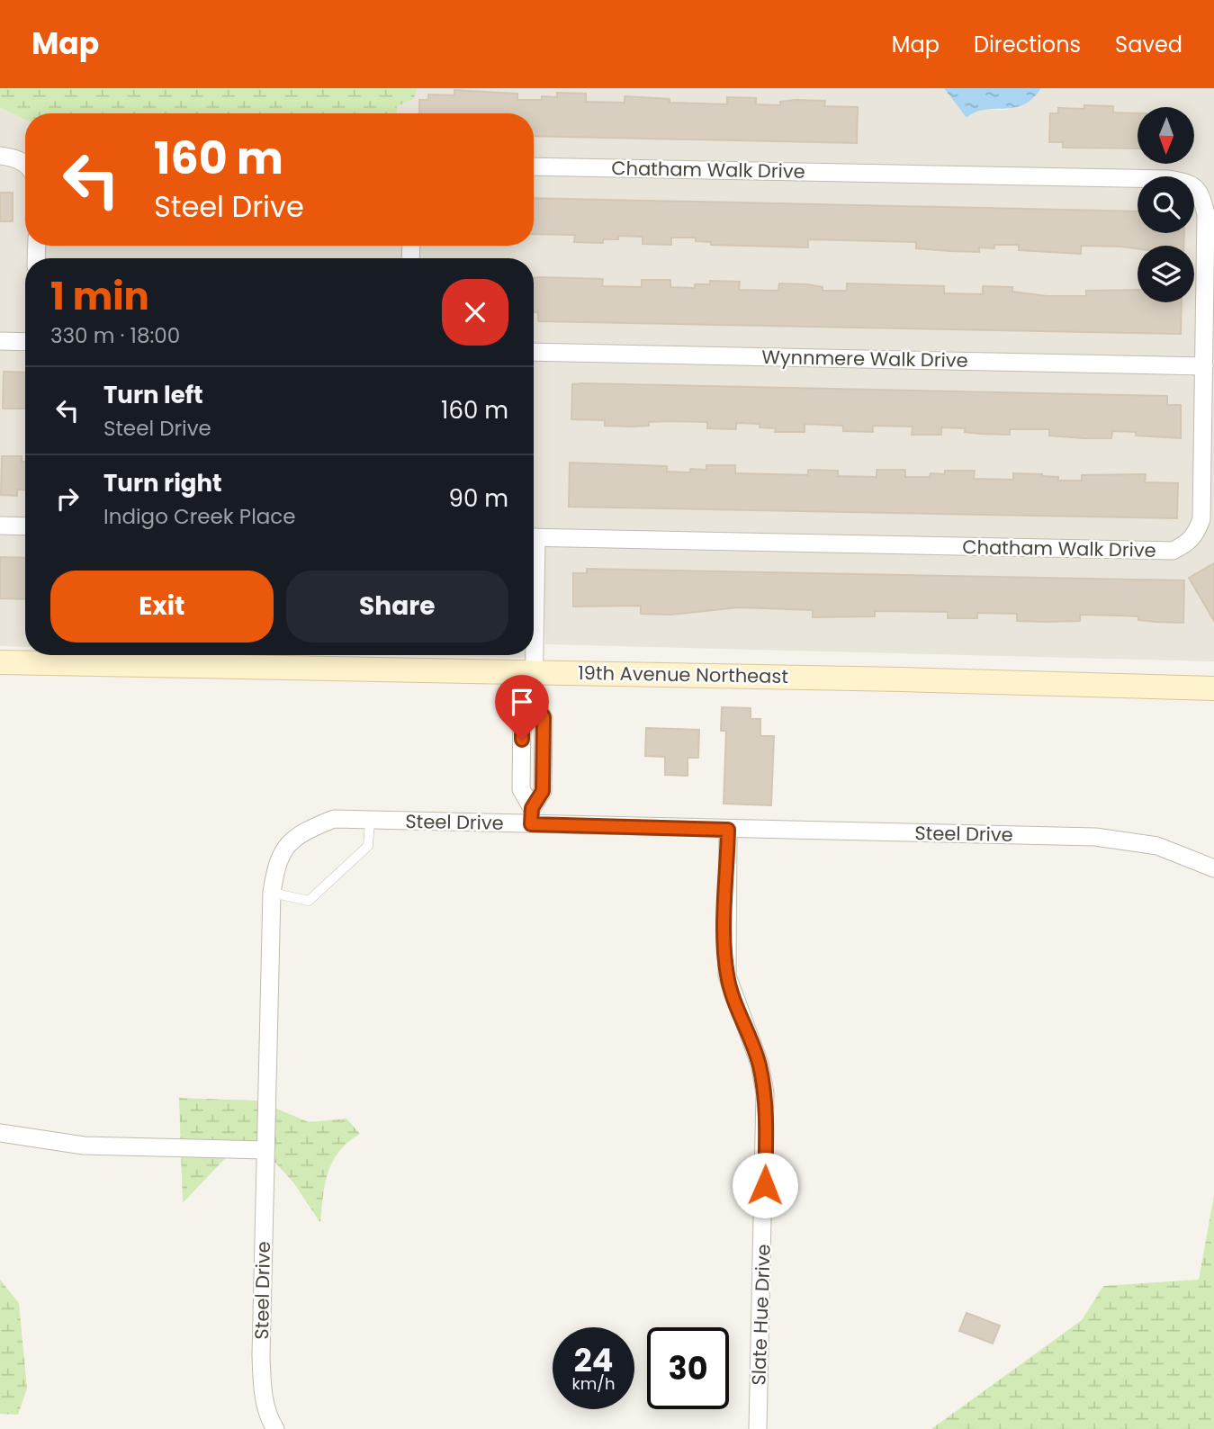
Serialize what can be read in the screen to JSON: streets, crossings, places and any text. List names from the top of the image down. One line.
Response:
{"streets":{"street":["Chatham Walk Drive","Wynnmere Walk Drive","19th Avenue Northeast","Steel Drive","Slate Hue Drive"]},"crossings":[["Chatham Walk Drive","Wynnmere Walk Drive"],["Chatham Walk Drive","19th Avenue Northeast"],["Chatham Walk Drive","Steel Drive"],["Steel Drive","Slate Hue Drive"]],"north":"bottom","page":{"header":"Map","nav":["Map","Directions","Saved"],"turn":["160 m","Steel Drive"],"heading":["1 min","330 m · 18:00"],"list":[{"name":"Turn left","note":"Steel Drive","value":"160 m"},{"name":"Turn right","note":"Indigo Creek Place","value":"90 m"}],"buttons":["Exit","Share"],"speed":"24 km/h","limit":"30"}}
